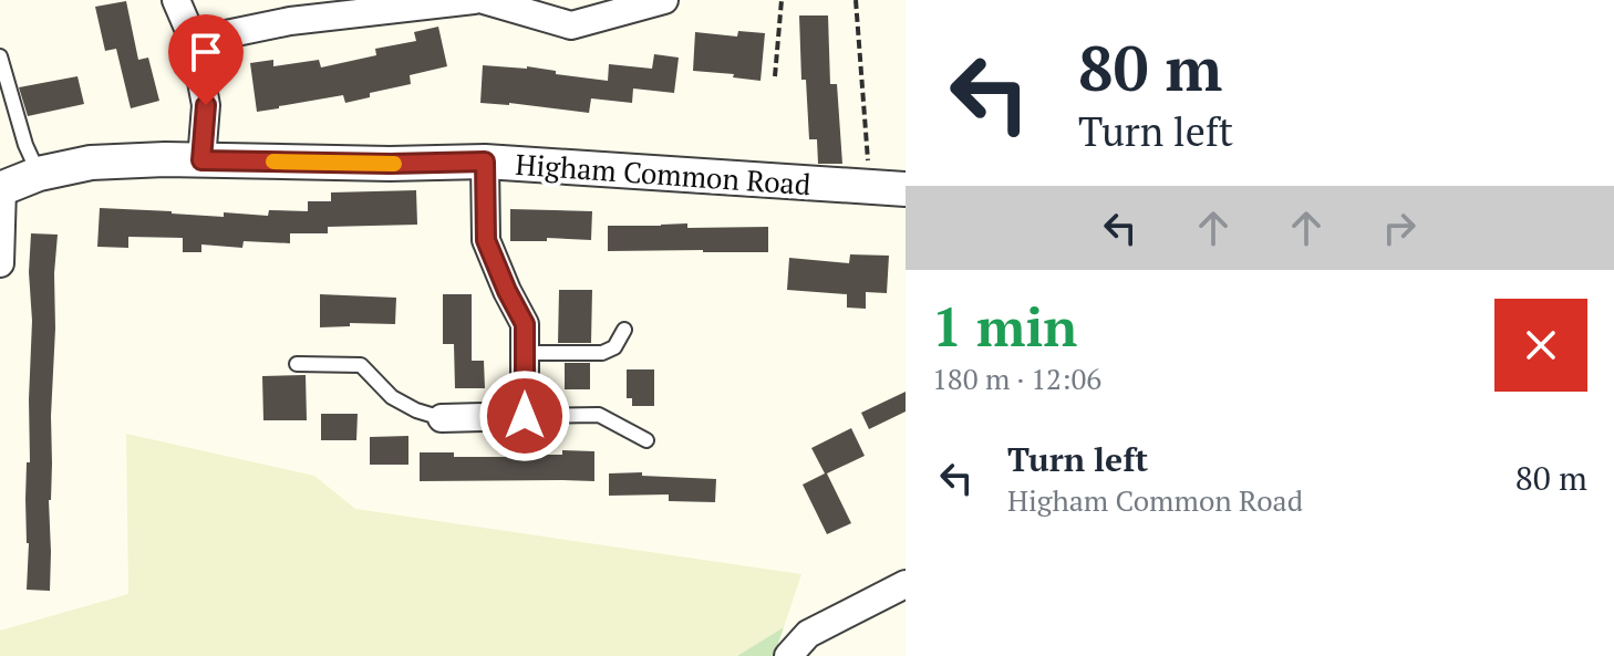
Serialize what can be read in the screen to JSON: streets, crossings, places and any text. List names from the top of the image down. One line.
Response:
{"streets":{"street":["Higham Common Road"]},"page":{"turn":["80 m","Turn left"],"heading":["1 min","180 m · 12:06"],"list":[{"name":"Turn left","note":"Higham Common Road","value":"80 m"}]}}
